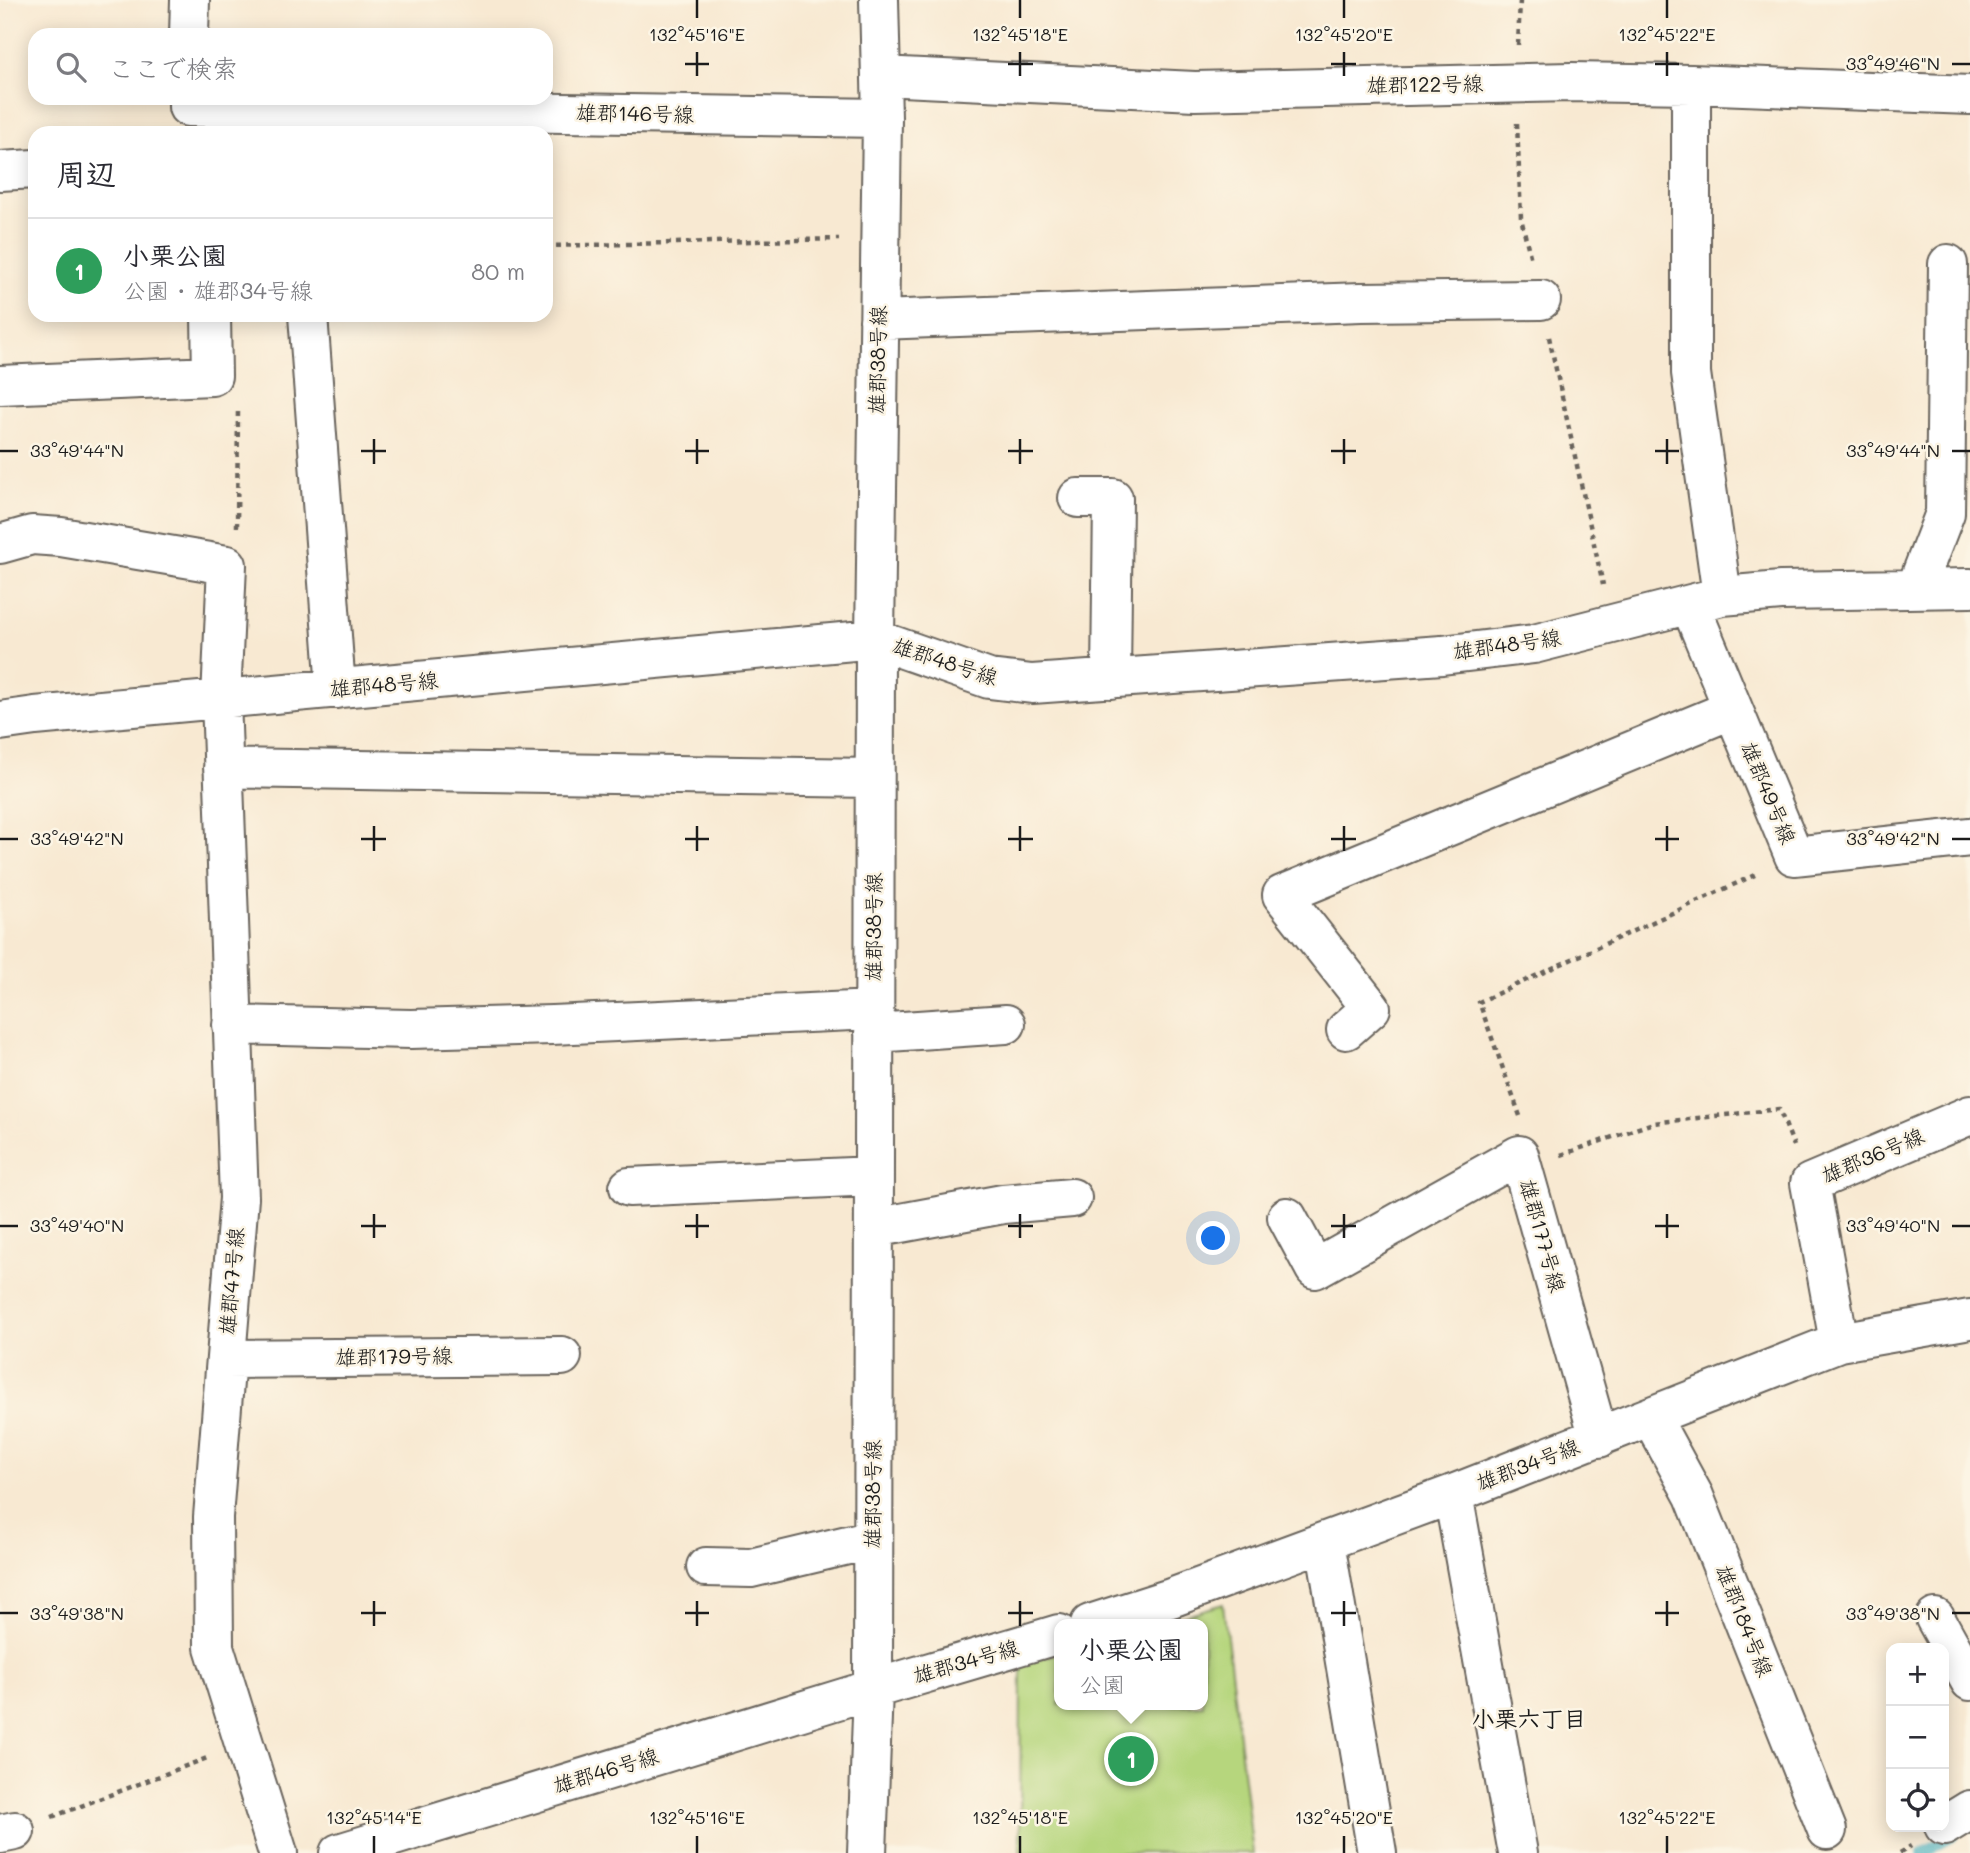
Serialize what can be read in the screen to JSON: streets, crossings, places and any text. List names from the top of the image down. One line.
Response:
{"streets":{"street":["雄郡122号線","雄郡146号線","雄郡38号線","雄郡48号線","雄郡49号線","雄郡36号線","雄郡177号線","雄郡47号線","雄郡179号線","雄郡34号線","雄郡184号線","雄郡46号線"]},"crossings":[["雄郡122号線","雄郡38号線"],["雄郡122号線","雄郡49号線"],["雄郡146号線","雄郡38号線"],["雄郡38号線","雄郡48号線"],["雄郡38号線","雄郡34号線"],["雄郡38号線","雄郡46号線"],["雄郡48号線","雄郡49号線"],["雄郡48号線","雄郡47号線"],["雄郡36号線","雄郡34号線"],["雄郡177号線","雄郡34号線"],["雄郡47号線","雄郡179号線"],["雄郡34号線","雄郡184号線"],["雄郡34号線","雄郡46号線"]],"districts":["小栗六丁目"],"page":{"search":"ここで検索","heading":"周辺","list":[{"mark":"1","name":"小栗公園","note":"公園 · 雄郡34号線","value":"80 m"}],"popup":["小栗公園","公園"],"map_buttons":["+","−"],"pins":"1"},"coordinates":["132°45'16\"E","132°45'18\"E","132°45'20\"E","132°45'22\"E","33°49'46\"N","33°49'44\"N","33°49'42\"N","33°49'40\"N","33°49'38\"N","132°45'14\"E"]}
